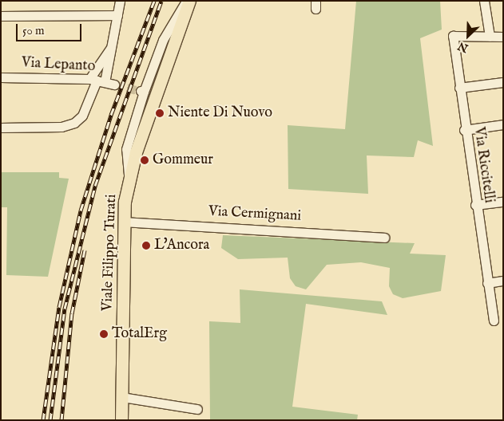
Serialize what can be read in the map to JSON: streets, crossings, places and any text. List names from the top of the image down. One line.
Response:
{"streets":{"main road":["Viale Filippo Turati"],"street":["Via Lepanto","Via Riccitelli","Via Cermignani"]},"crossings":[["Via Cermignani","Viale Filippo Turati"]],"places":["Niente Di Nuovo","Gommeur","L'Ancora","TotalErg"],"scale_bar":"50 m","north":"bottom left"}
